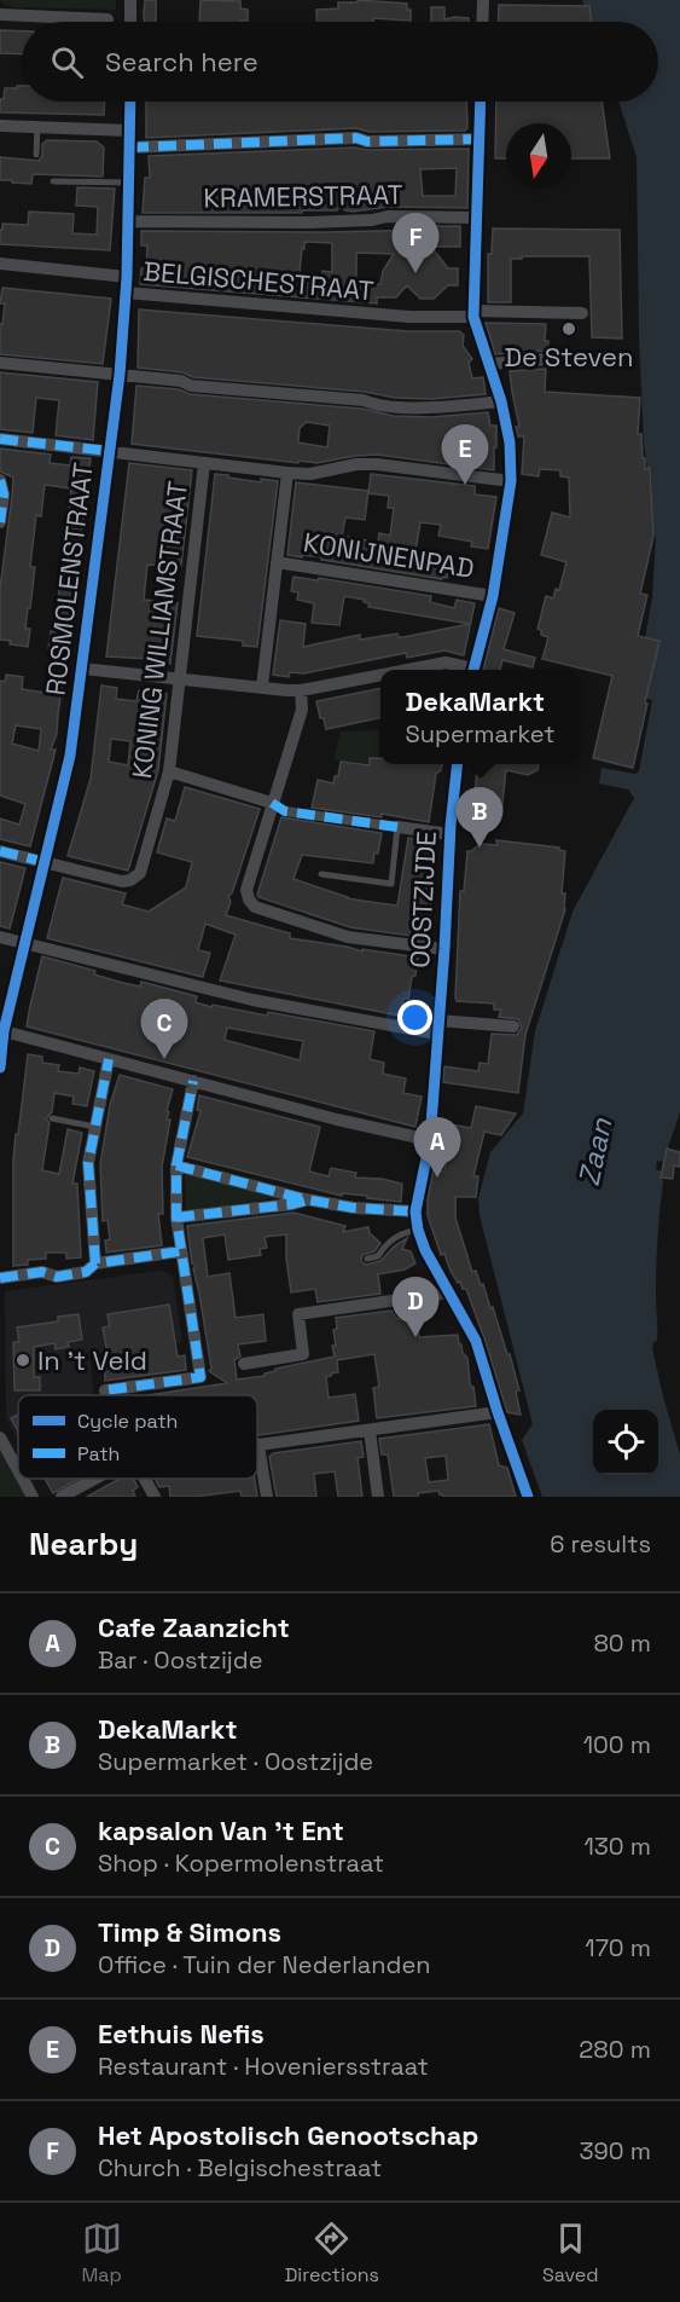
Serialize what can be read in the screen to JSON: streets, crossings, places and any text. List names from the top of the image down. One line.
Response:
{"streets":{"street":["KRAMERSTRAAT","BELGISCHESTRAAT","KONIJNENPAD","ROSMOLENSTRAAT","KONING WILLIAMSTRAAT","OOSTZIJDE"]},"crossings":[["KRAMERSTRAAT","ROSMOLENSTRAAT"],["BELGISCHESTRAAT","ROSMOLENSTRAAT"],["ROSMOLENSTRAAT","KONING WILLIAMSTRAAT"]],"water":["Zaan"],"places":["De Steven","In 't Veld"],"legend":["Cycle path","Path"],"north":"bottom","page":{"search":"Search here","pins":["F","E","B","C","A","D"],"popup":["DekaMarkt","Supermarket"],"heading":["Nearby","6 results"],"list":[{"mark":"A","name":"Cafe Zaanzicht","note":"Bar · Oostzijde","value":"80 m"},{"mark":"B","name":"DekaMarkt","note":"Supermarket · Oostzijde","value":"100 m"},{"mark":"C","name":"kapsalon Van 't Ent","note":"Shop · Kopermolenstraat","value":"130 m"},{"mark":"D","name":"Timp & Simons","note":"Office · Tuin der Nederlanden","value":"170 m"},{"mark":"E","name":"Eethuis Nefis","note":"Restaurant · Hoveniersstraat","value":"280 m"},{"mark":"F","name":"Het Apostolisch Genootschap","note":"Church · Belgischestraat","value":"390 m"}],"nav":["Map","Directions","Saved"]}}
